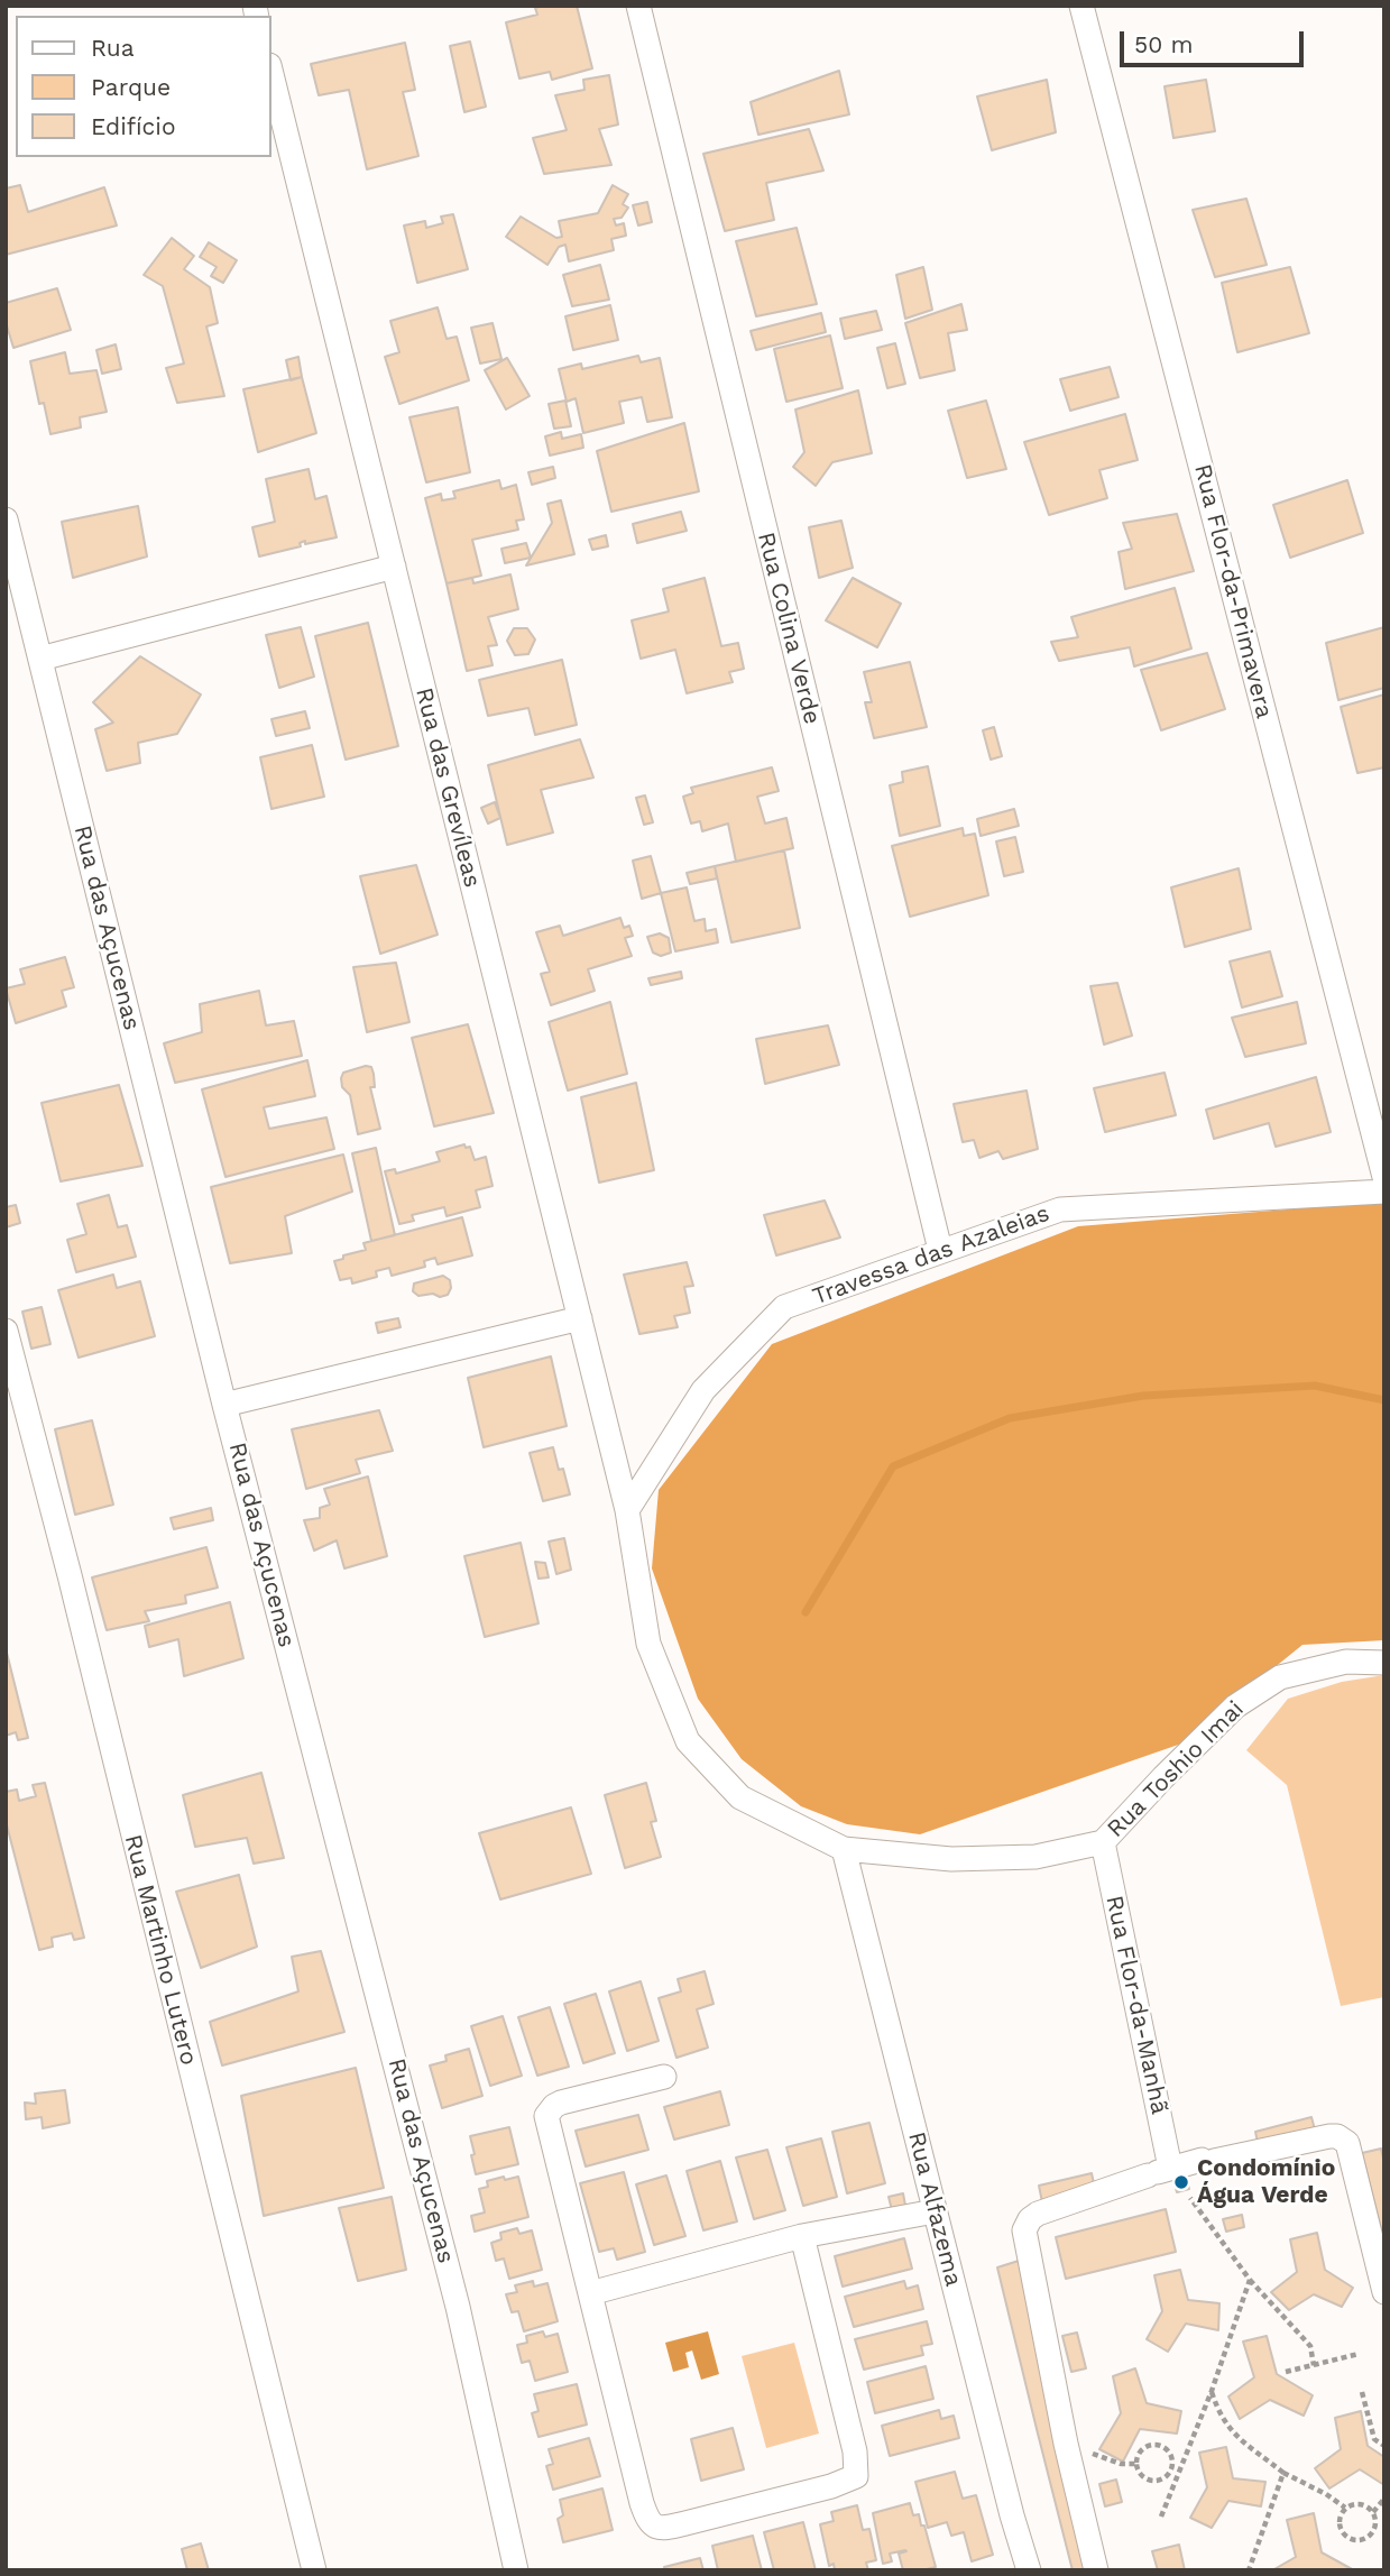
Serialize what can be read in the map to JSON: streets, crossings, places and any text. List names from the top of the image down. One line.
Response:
{"streets":{"street":["Rua Flor-da-Primavera","Rua Colina Verde","Rua das Grevíleas","Rua das Açucenas","Travessa das Azaleias","Rua Toshio Imai","Rua Martinho Lutero","Rua Flor-da-Manhã","Rua Alfazema"]},"crossings":[["Rua Colina Verde","Travessa das Azaleias"],["Rua das Grevíleas","Travessa das Azaleias"],["Rua das Grevíleas","Rua Alfazema"],["Rua Toshio Imai","Rua Flor-da-Manhã"]],"places":["Condomínio Água Verde"],"legend":["Rua","Parque","Edifício"],"scale_bar":"50 m"}
